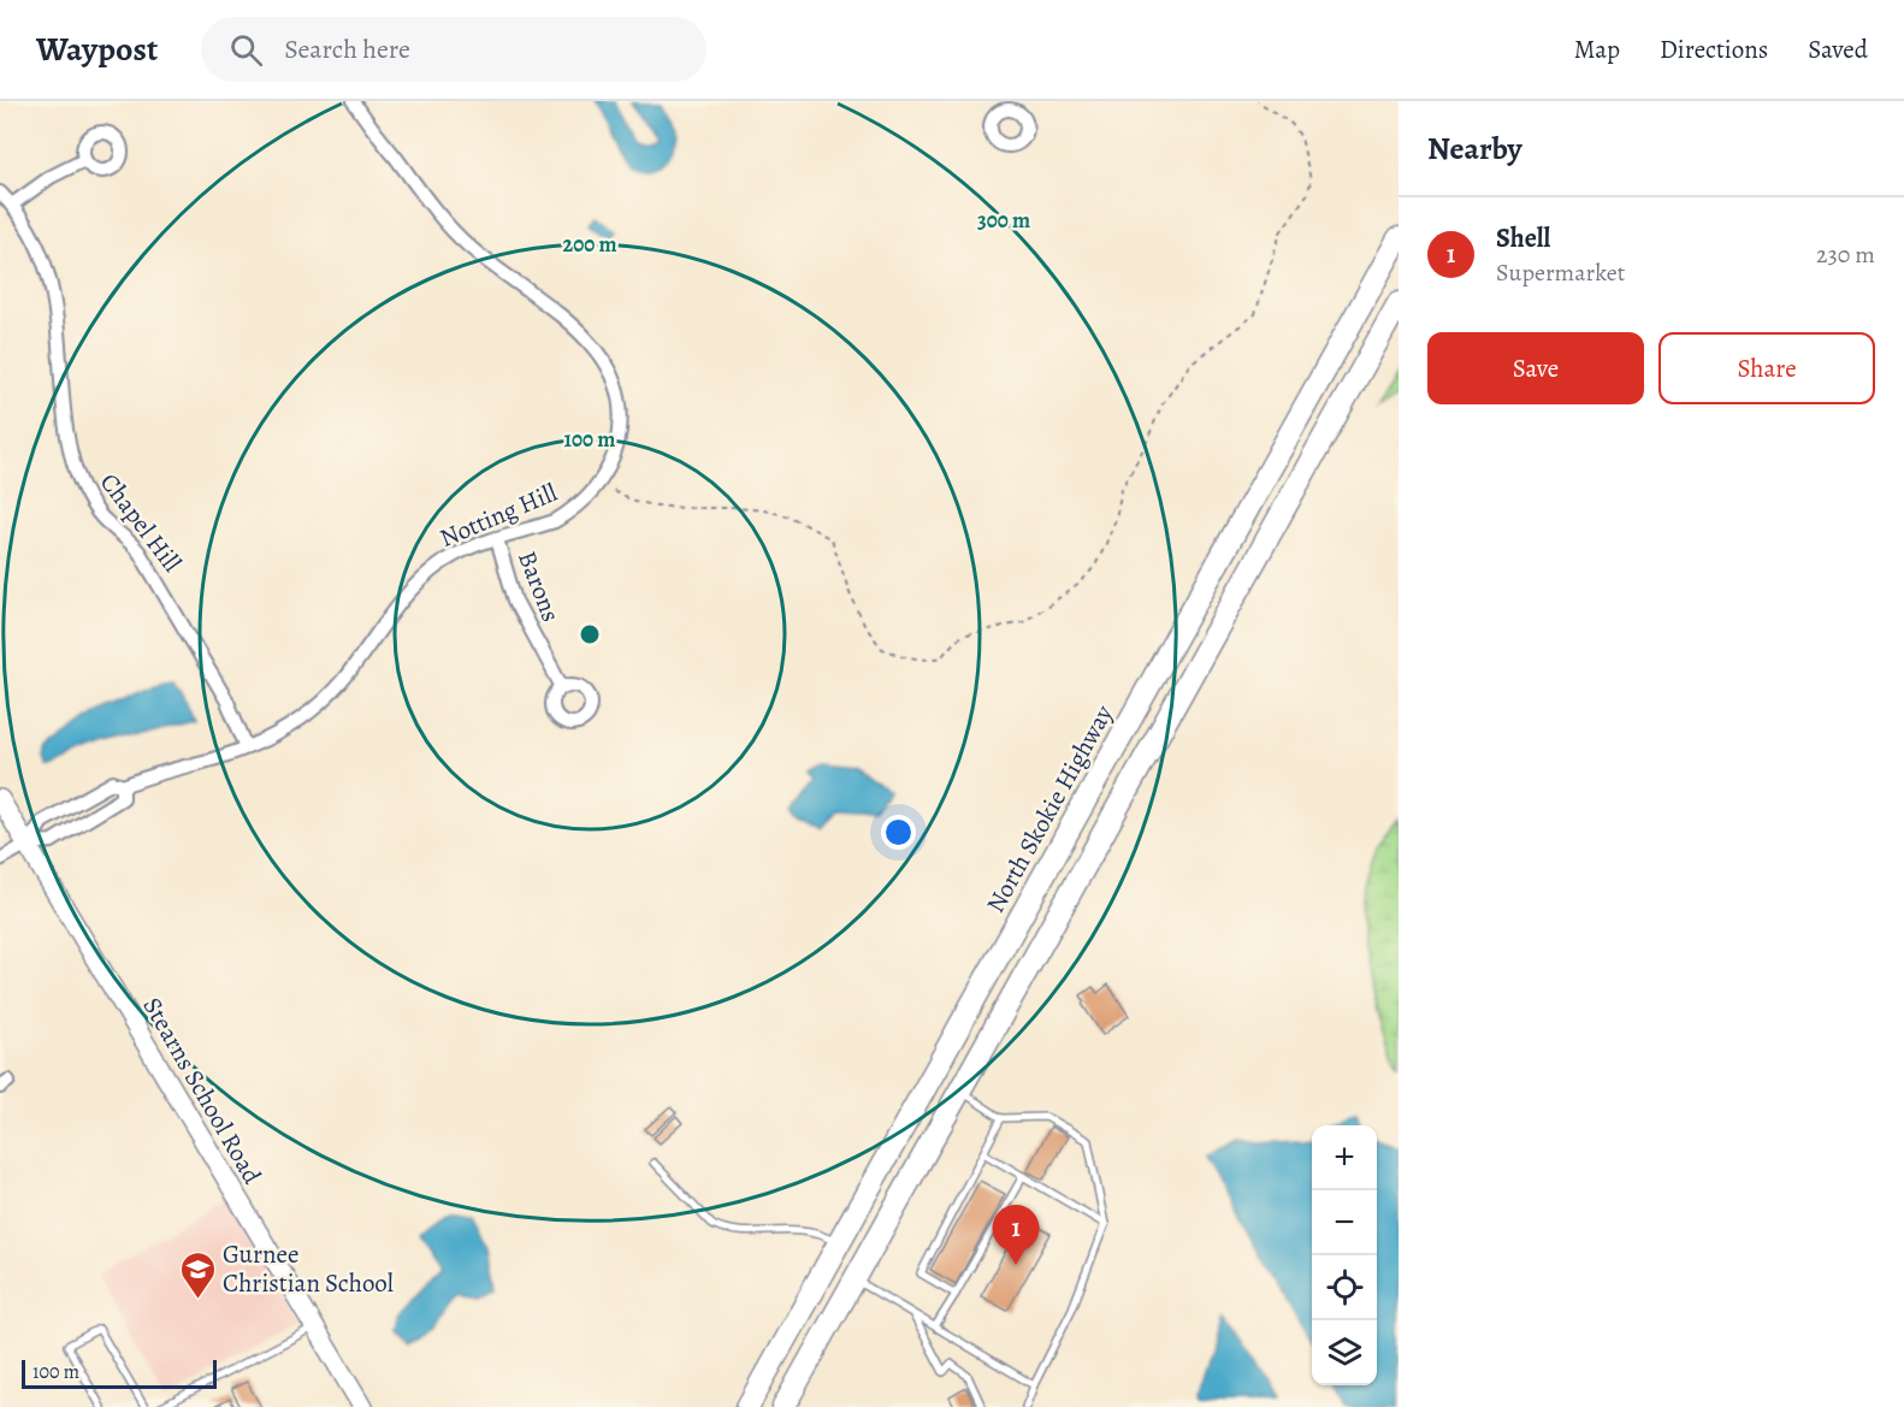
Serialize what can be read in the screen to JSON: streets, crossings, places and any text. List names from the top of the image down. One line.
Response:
{"streets":{"highway":["North Skokie Highway"],"main road":["Stearns School Road"],"street":["Notting Hill","Chapel Hill","Barons"]},"crossings":[["Notting Hill","Chapel Hill"],["Notting Hill","Barons"],["Notting Hill","Stearns School Road"]],"places":{"school or university":["Gurnee Christian School"]},"scale_bar":"100 m","page":{"header":"Waypost","search":"Search here","nav":["Map","Directions","Saved"],"heading":"Nearby","list":[{"mark":"1","name":"Shell","note":"Supermarket","value":"230 m"}],"buttons":["Save","Share"],"map_buttons":["+","−"],"pins":"1","scale":"100 m"},"rings":["300 m","200 m","100 m"]}
